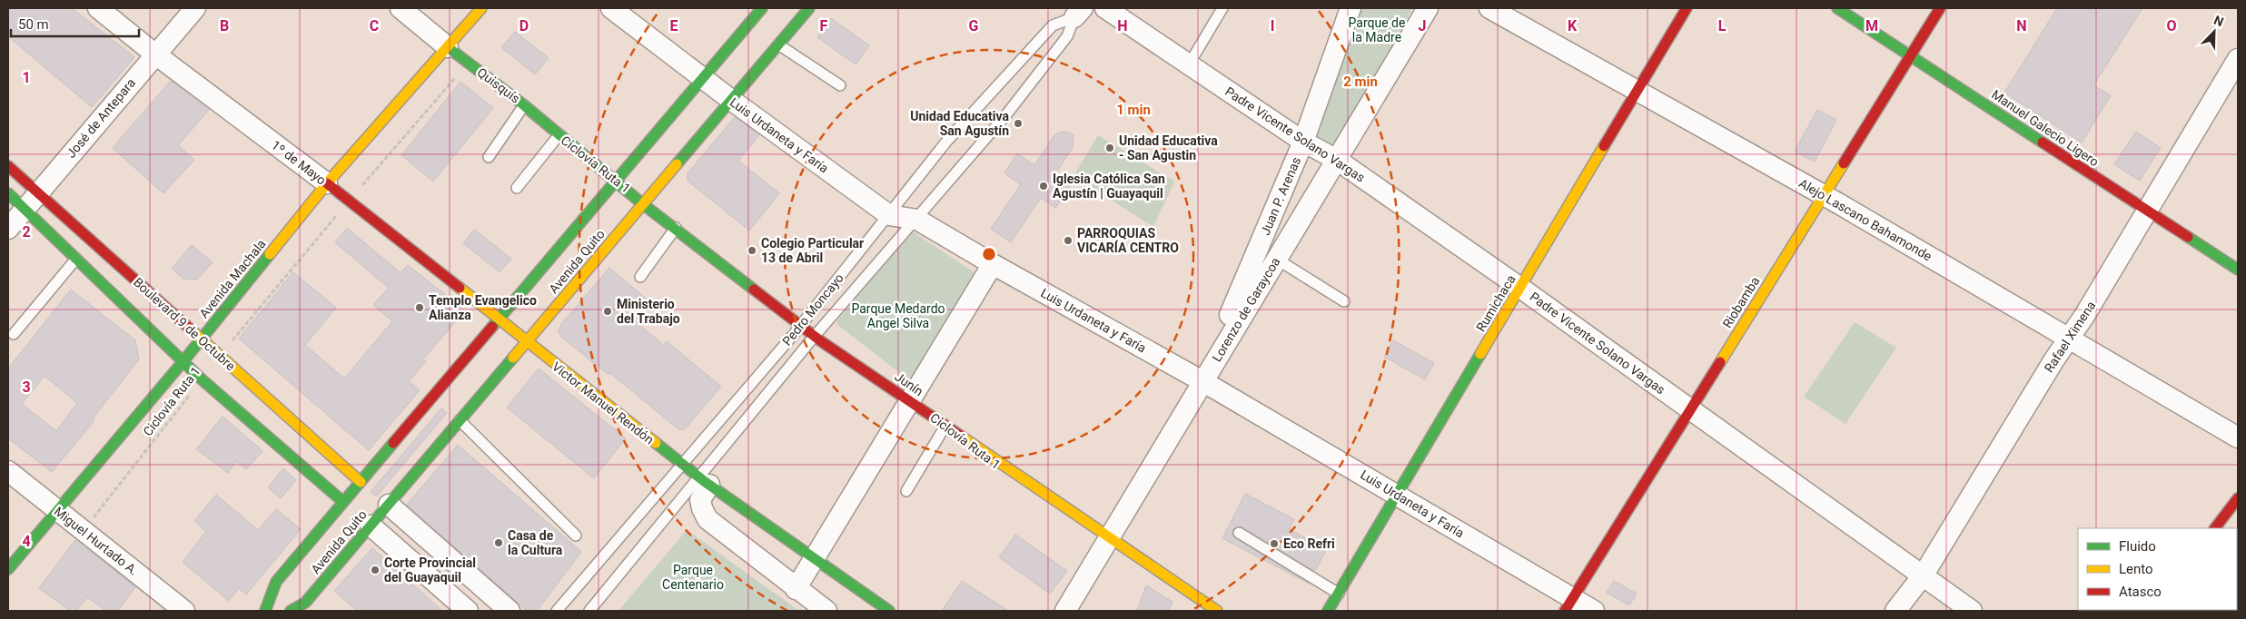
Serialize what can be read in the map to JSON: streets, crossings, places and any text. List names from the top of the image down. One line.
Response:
{"streets":{"main road":["Quisquís","Manuel Galecio Ligero","1º de Mayo","Avenida Quito","Avenida Machala","Riobamba","Rumichaca","Boulevard 9 de Octubre","Junín","Victor Manuel Rendón"],"street":["José de Antepara","Padre Vicente Solano Vargas","Luis Urdaneta y Faría","Juan P. Arenas","Alejo Lascano Bahamonde","Lorenzo de Garaycoa","Rafael Ximena","Miguel Hurtado A."],"lane":["Pedro Moncayo"],"path":["Ciclovía Ruta 1"]},"crossings":[["Quisquís","Avenida Machala"],["Quisquís","Junín"],["José de Antepara","1º de Mayo"],["José de Antepara","Boulevard 9 de Octubre"],["Manuel Galecio Ligero","Riobamba"],["Manuel Galecio Ligero","Rafael Ximena"],["Padre Vicente Solano Vargas","Juan P. Arenas"],["Padre Vicente Solano Vargas","Riobamba"],["Padre Vicente Solano Vargas","Rumichaca"],["Padre Vicente Solano Vargas","Lorenzo de Garaycoa"],["Padre Vicente Solano Vargas","Rafael Ximena"],["Luis Urdaneta y Faría","Juan P. Arenas"],["Luis Urdaneta y Faría","Avenida Quito"],["Luis Urdaneta y Faría","Riobamba"],["Luis Urdaneta y Faría","Rumichaca"],["Luis Urdaneta y Faría","Pedro Moncayo"],["Luis Urdaneta y Faría","Lorenzo de Garaycoa"],["1º de Mayo","Avenida Quito"],["1º de Mayo","Avenida Machala"],["1º de Mayo","Victor Manuel Rendón"],["Ciclovía Ruta 1","Boulevard 9 de Octubre"],["Juan P. Arenas","Lorenzo de Garaycoa"],["Alejo Lascano Bahamonde","Riobamba"],["Alejo Lascano Bahamonde","Rumichaca"],["Alejo Lascano Bahamonde","Rafael Ximena"],["Avenida Quito","Boulevard 9 de Octubre"],["Avenida Quito","Junín"],["Avenida Quito","Victor Manuel Rendón"],["Avenida Machala","Boulevard 9 de Octubre"],["Avenida Machala","Miguel Hurtado A."],["Pedro Moncayo","Junín"],["Pedro Moncayo","Victor Manuel Rendón"],["Lorenzo de Garaycoa","Junín"]],"parks":["Parque de la Madre","Parque Medardo Angel Silva","Parque Centenario"],"places":["Unidad Educativa San Agustín","Unidad Educativa - San Agustin","Iglesia Católica San Agustín | Guayaquil","PARROQUIAS VICARÍA CENTRO","Colegio Particular 13 de Abril","Templo Evangelico Alianza","Ministerio del Trabajo","Casa de la Cultura","Eco Refri","Corte Provincial del Guayaquil"],"legend":["Fluido","Lento","Atasco"],"scale_bar":"50 m","north":"top right","grid":{"columns":["B","C","D","E","F","G","H","I","J","K","L","M","N","O"],"rows":["1","2","3","4"]},"rings":["2 min","1 min"]}
